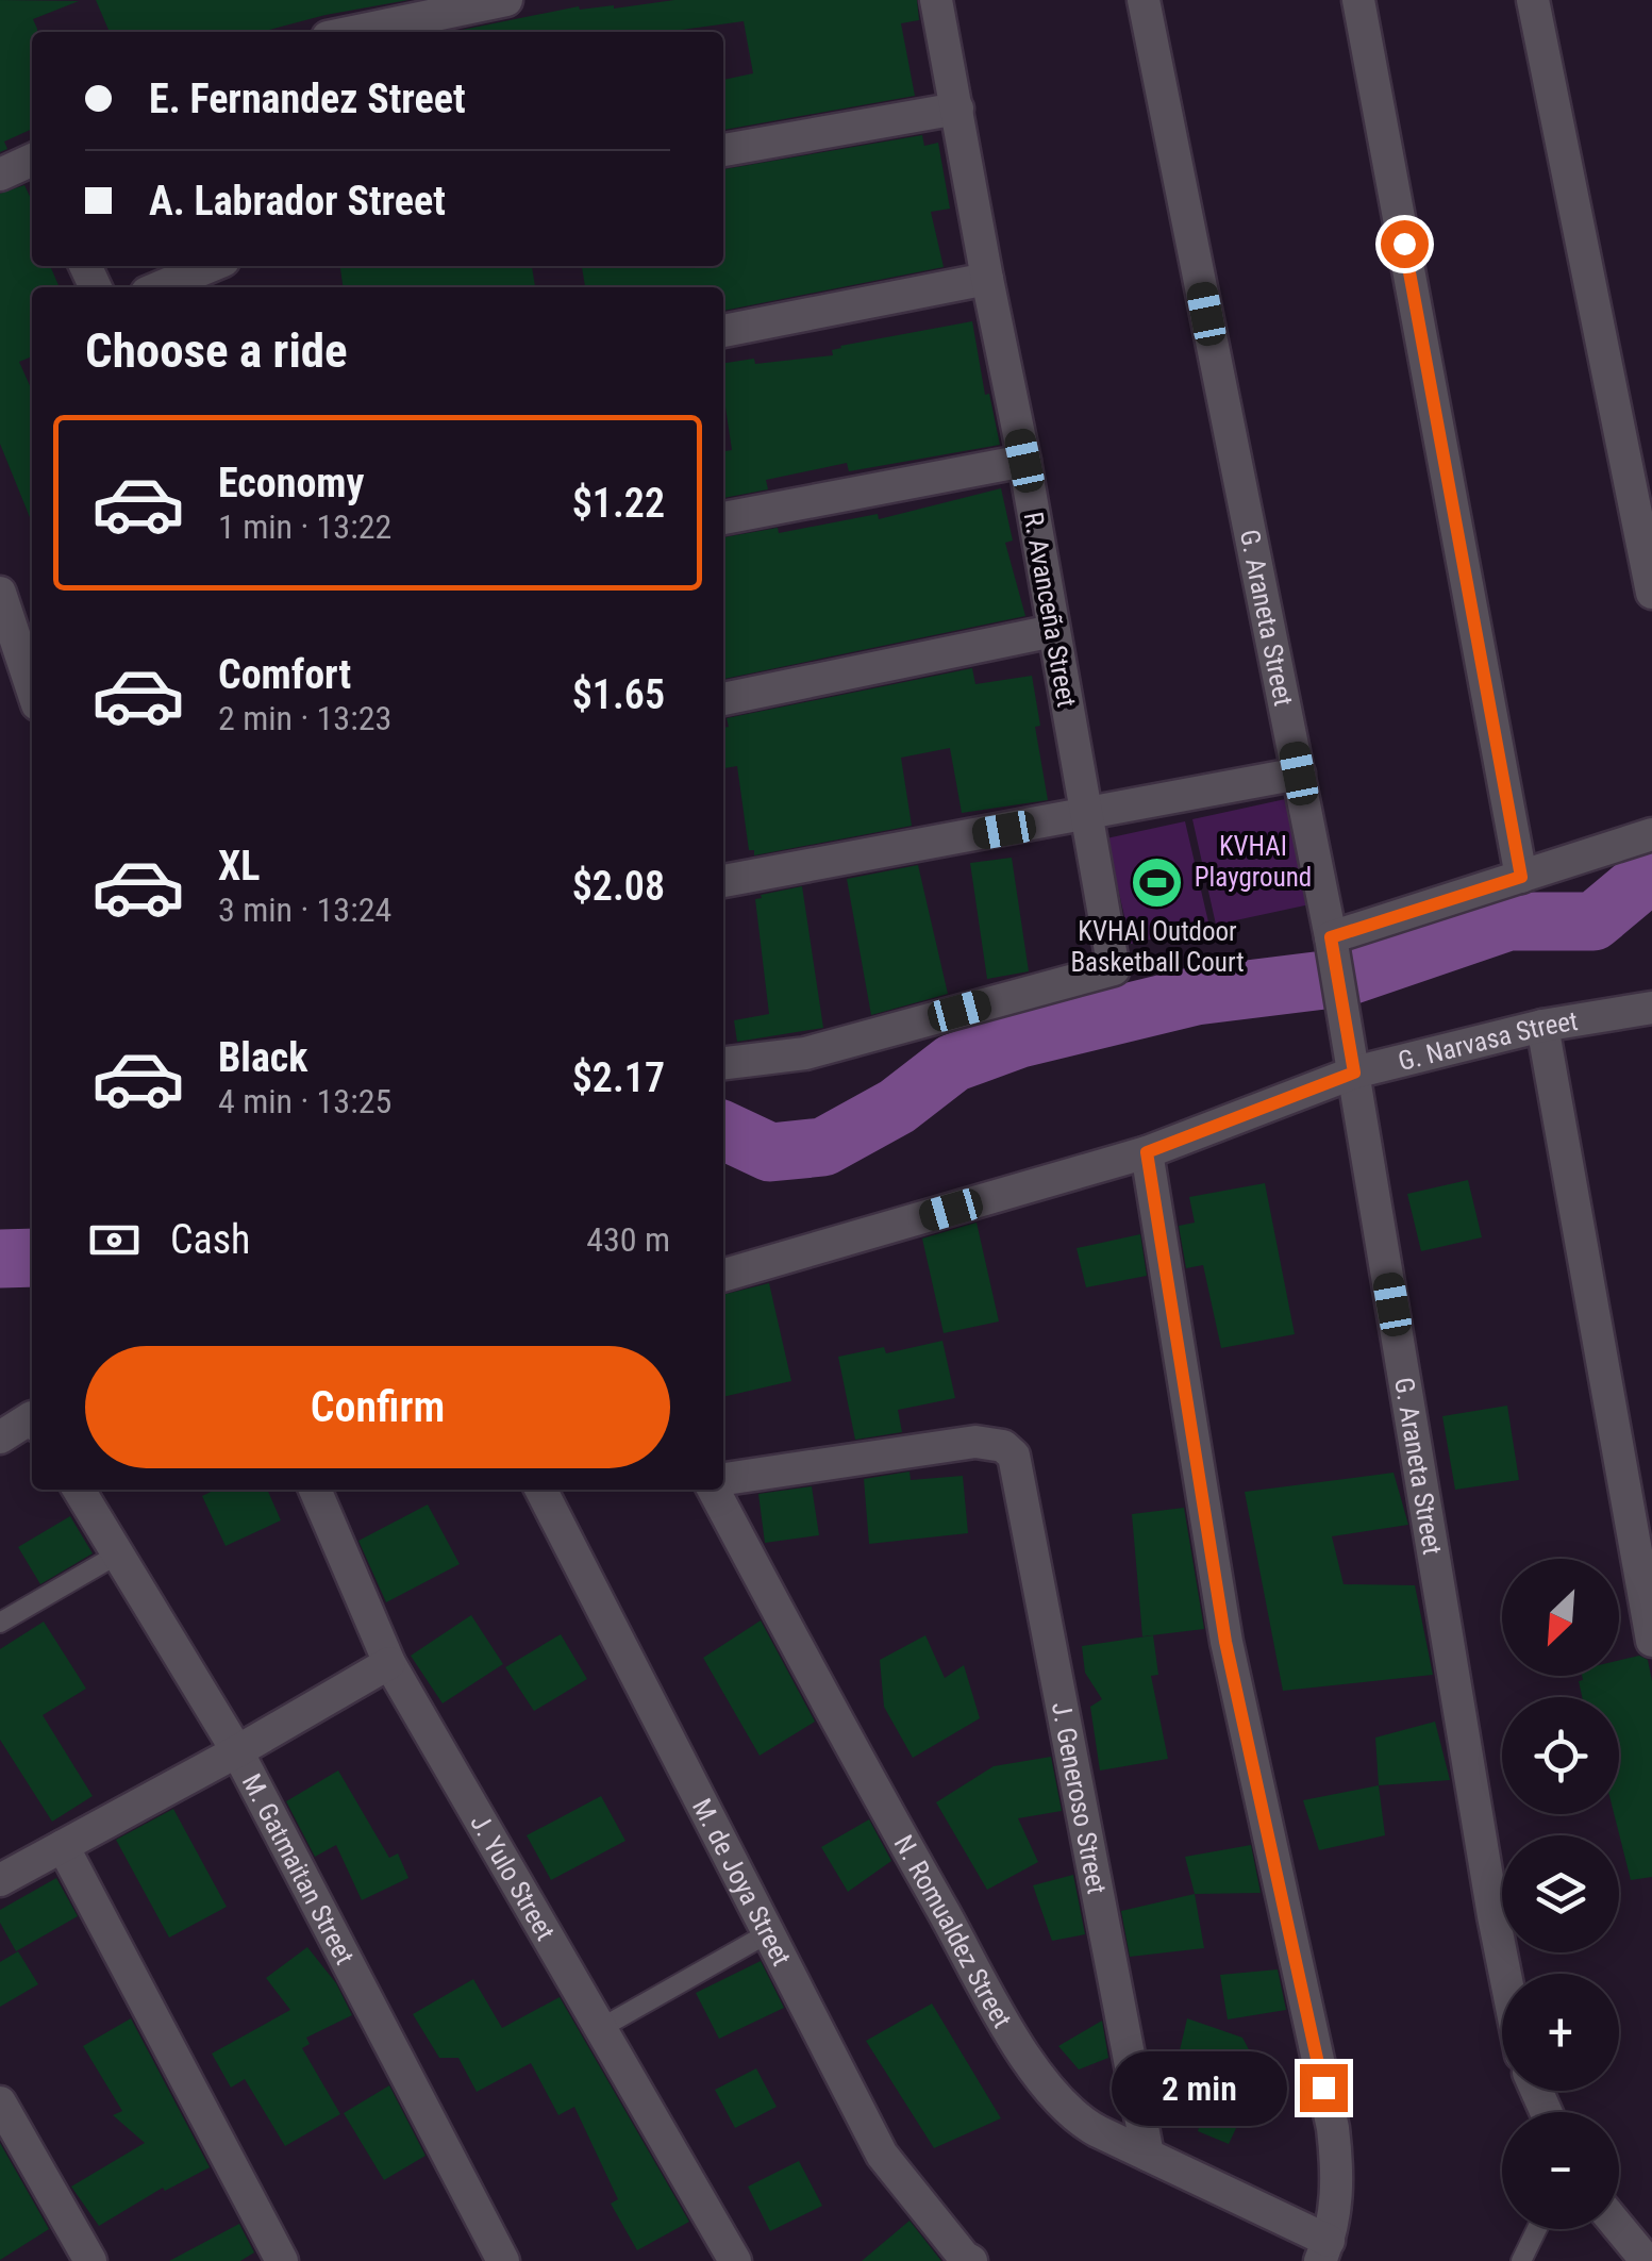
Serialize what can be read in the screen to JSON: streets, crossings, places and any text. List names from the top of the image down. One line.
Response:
{"streets":{"street":["R. Avanceña Street","G. Araneta Street","G. Narvasa Street","J. Generoso Street","M. Gatmaitan Street","J. Yulo Street","M. de Joya Street","N. Romualdez Street"]},"crossings":[["G. Araneta Street","G. Narvasa Street"],["J. Generoso Street","N. Romualdez Street"]],"parks":["KVHAI Playground"],"places":{"sports":["KVHAI Outdoor Basketball Court"]},"north":"bottom left","page":{"banner":["E. Fernandez Street","A. Labrador Street"],"heading":"Choose a ride","list":[{"name":"Economy","note":"1 min · 13:22","value":"$1.22"},{"name":"Comfort","note":"2 min · 13:23","value":"$1.65"},{"name":"XL","note":"3 min · 13:24","value":"$2.08"},{"name":"Black","note":"4 min · 13:25","value":"$2.17"}],"pay":["Cash","430 m"],"buttons":"Confirm","map_buttons":["+","−"],"bubble":"2 min"}}
